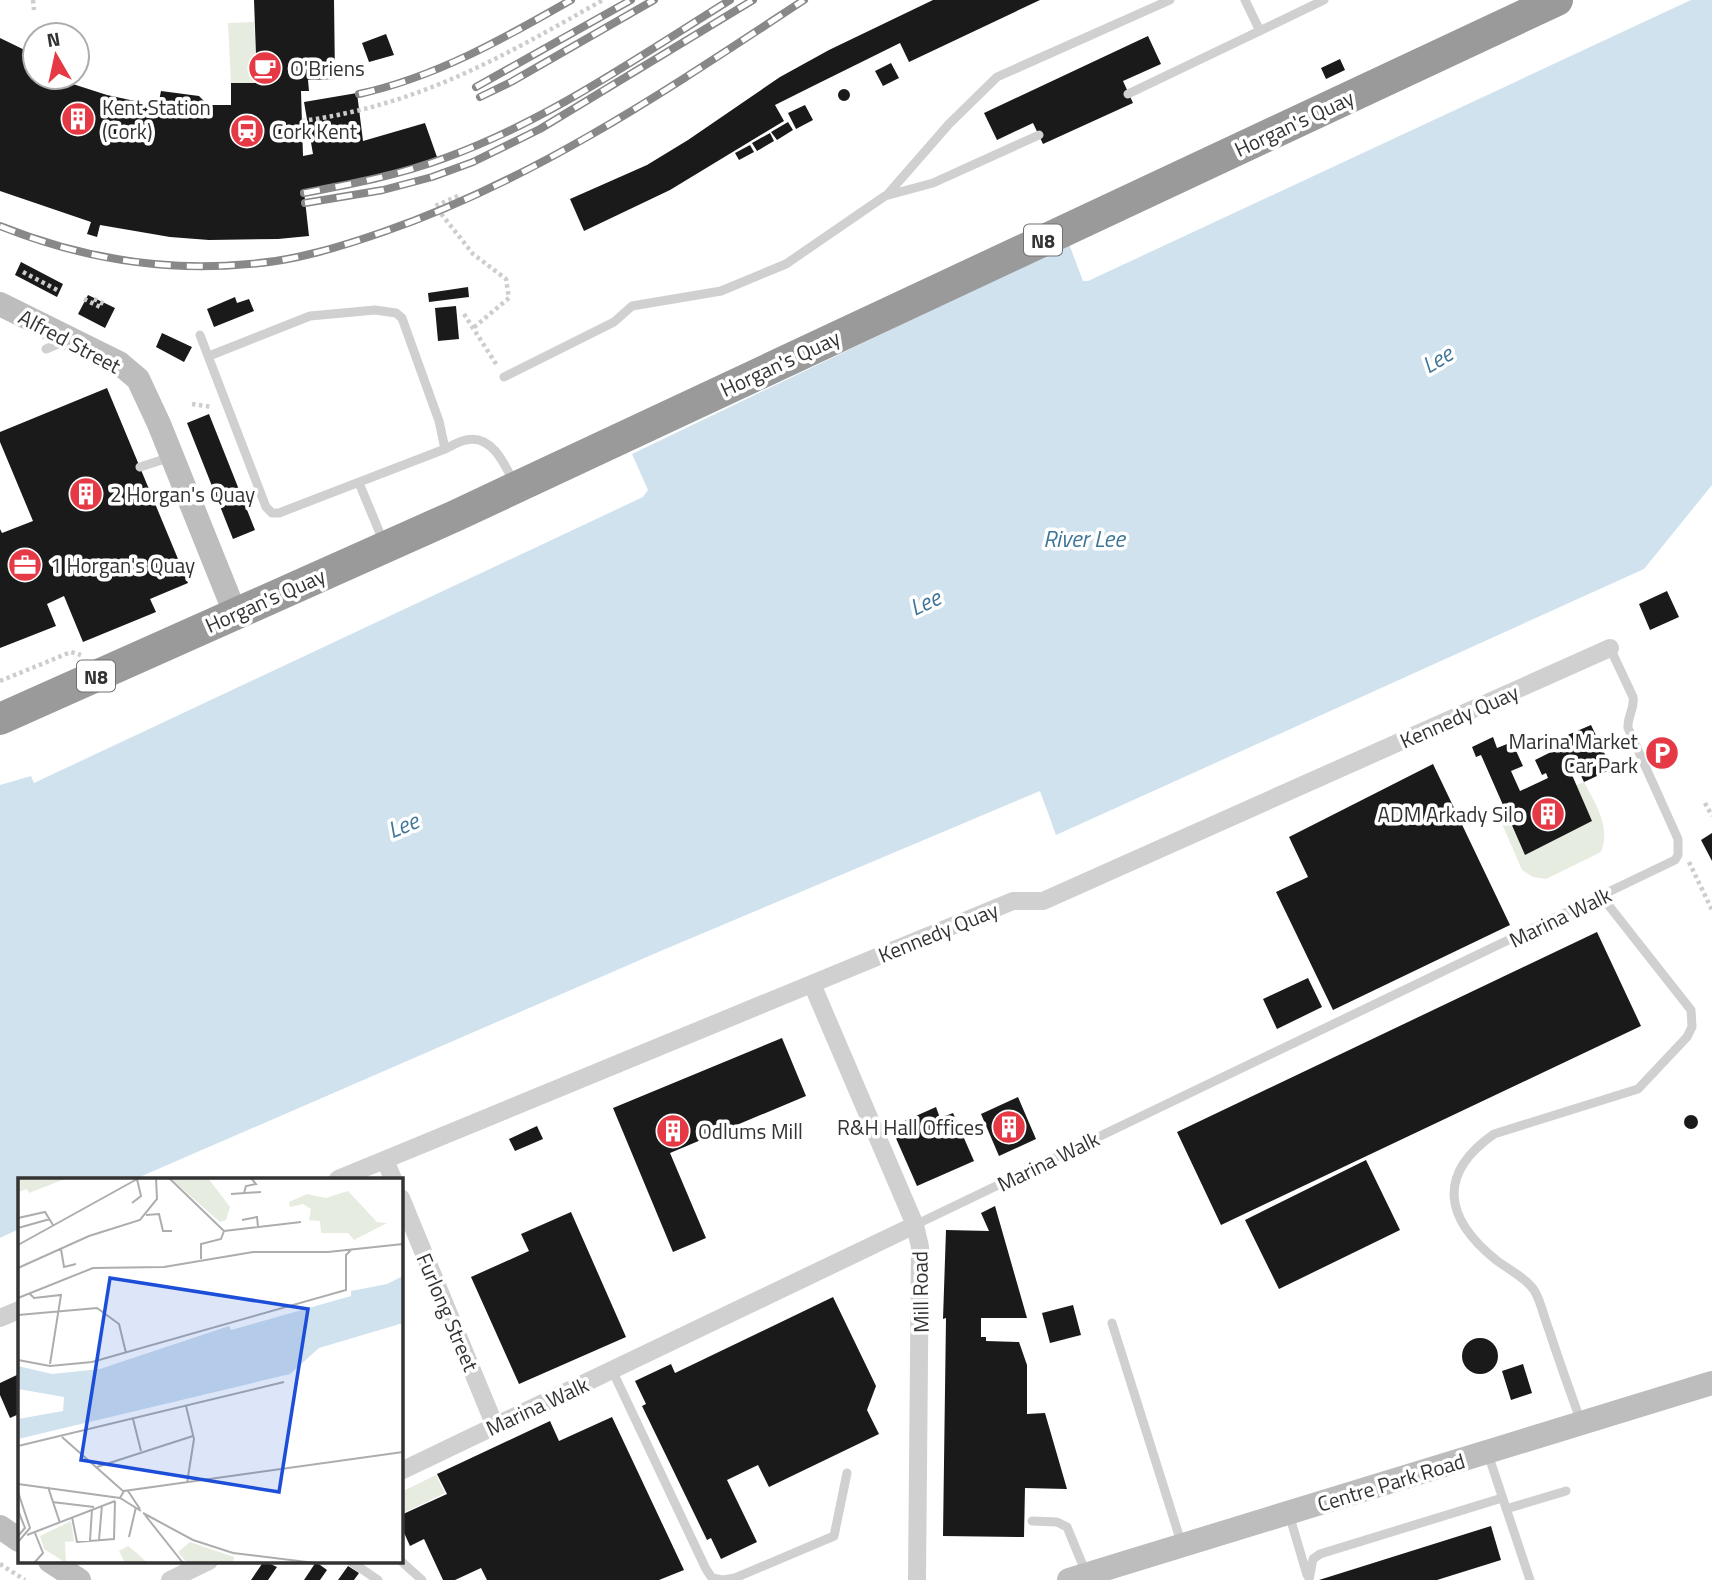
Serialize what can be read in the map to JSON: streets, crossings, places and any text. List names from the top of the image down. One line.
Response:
{"streets":{"highway":["Horgan's Quay","N8"],"street":["Alfred Street","Kennedy Quay","Marina Walk","Mill Road","Furlong Street","Centre Park Road"]},"crossings":[["Horgan's Quay","Alfred Street"],["Kennedy Quay","Mill Road"],["Marina Walk","Mill Road"],["Marina Walk","Furlong Street"]],"water":["Lee","River Lee"],"places":{"cafe":["O'Briens"],"building":["Kent Station (Cork)","2 Horgan's Quay","ADM Arkady Silo","R&H Hall Offices","Odlums Mill"],"station":["Cork Kent"],"office":["1 Horgan's Quay"],"parking":["Marina Market Car Park"]},"north":"top"}
